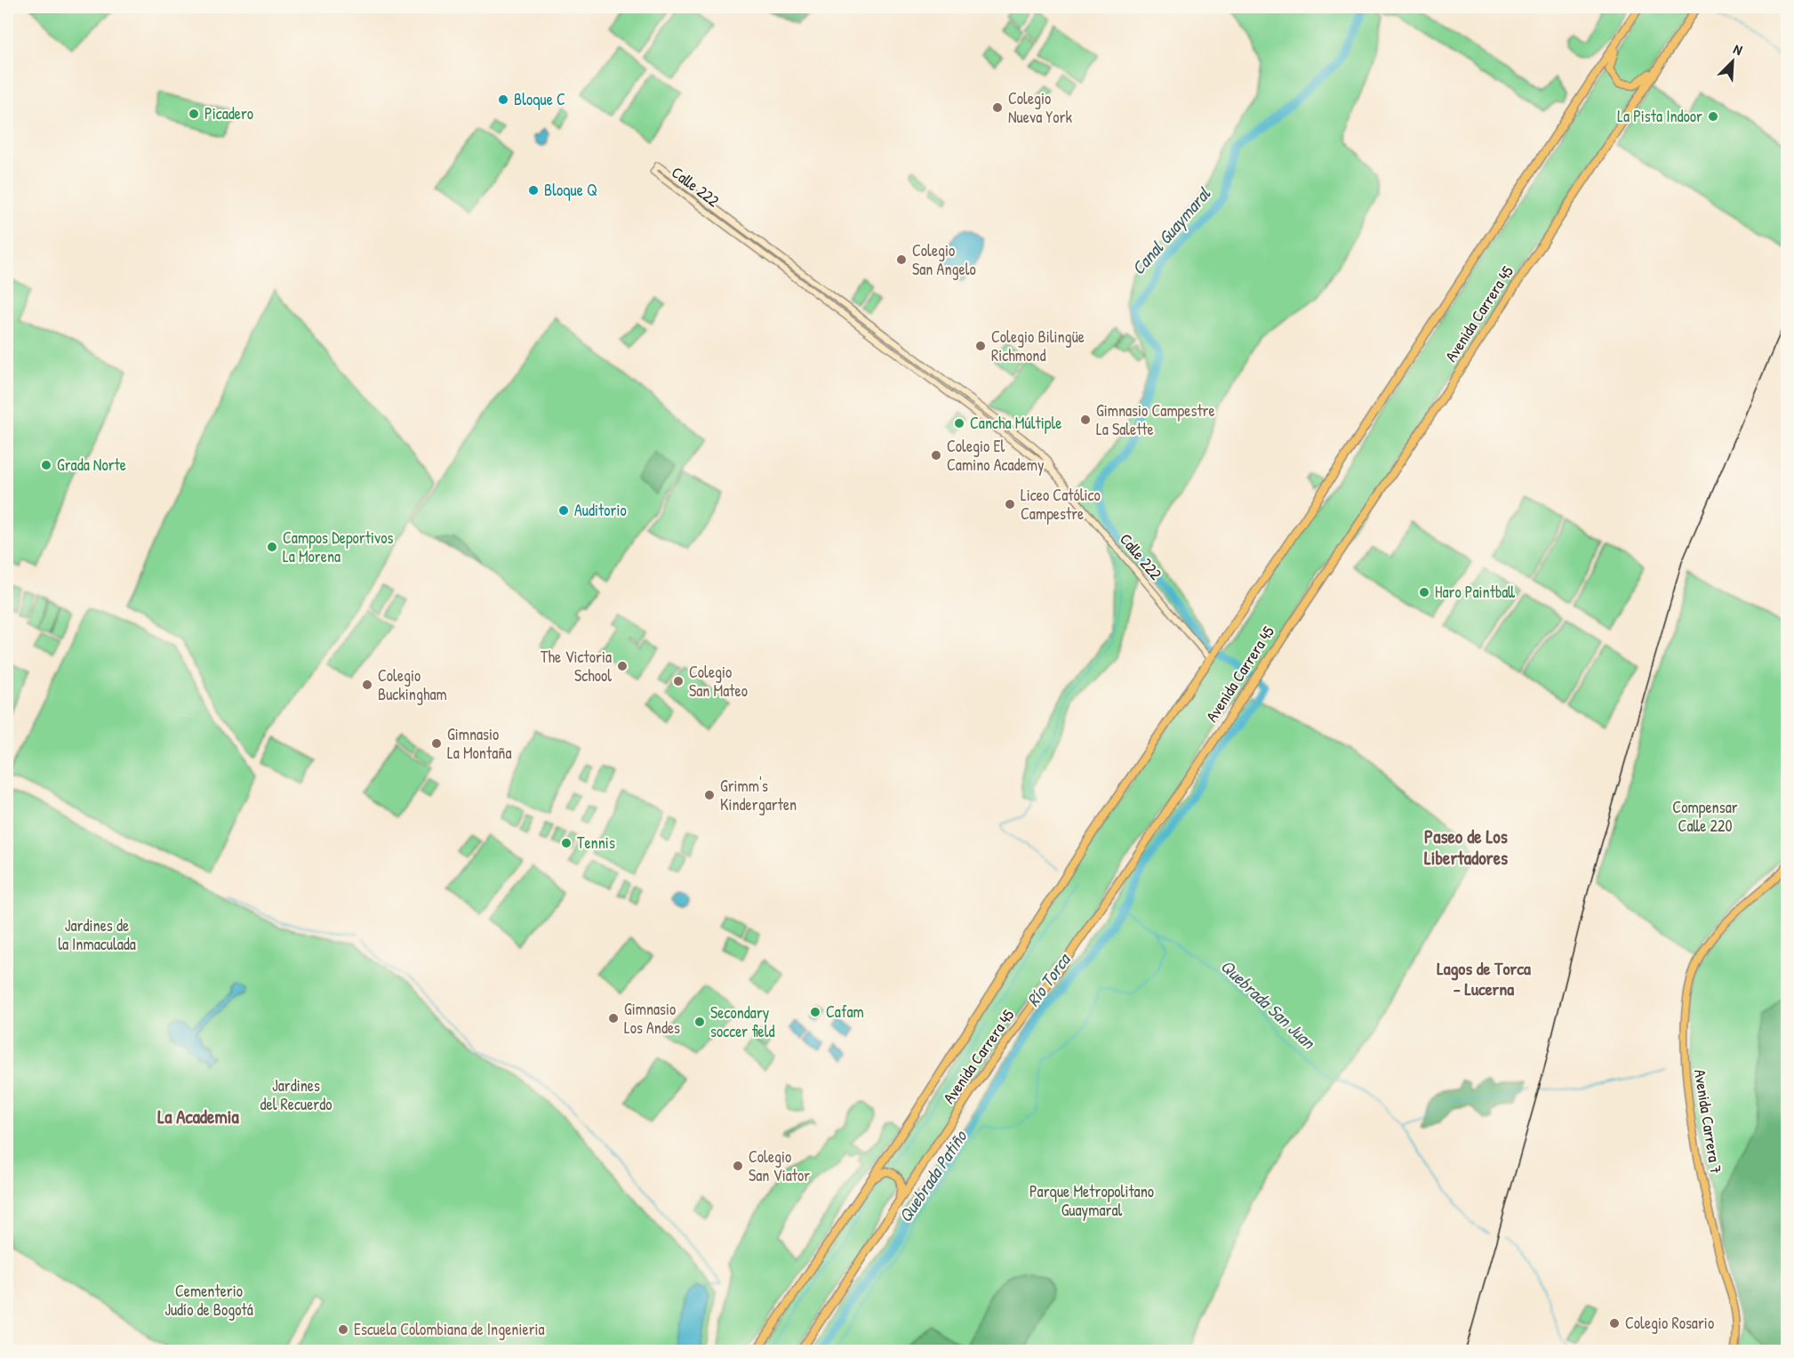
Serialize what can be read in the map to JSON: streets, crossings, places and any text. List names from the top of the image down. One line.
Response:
{"streets":{"highway":["Avenida Carrera 45"],"main road":["Avenida Carrera 7"],"street":["Calle 222"]},"crossings":[["Calle 222","Avenida Carrera 45"]],"districts":["Paseo de Los Libertadores","Lagos de Torca - Lucerna","La Academia"],"water":["Canal Guaymaral","Río Torca","Quebrada San Juan","Quebrada Patiño"],"parks":["Compensar Calle 220","Jardines de la Inmaculada","Jardines del Recuerdo","Parque Metropolitano Guaymaral","Cementerio Judío de Bogotá"],"places":["Bloque C","Colegio Nueva York","Picadero","La Pista Indoor","Bloque Q","Colegio San Angelo","Colegio Bilingüe Richmond","Gimnasio Campestre La Salette","Cancha Múltiple","Colegio El Camino Academy","Grada Norte","Liceo Católico Campestre","Auditorio","Campos Deportivos La Morena","Haro Paintball","The Victoria School","Colegio San Mateo","Colegio Buckingham","Gimnasio La Montaña","Grimm's Kindergarten","Tennis","Cafam","Gimnasio Los Andes","Secondary soccer field","Colegio San Viator","Colegio Rosario","Escuela Colombiana de Ingenieria"],"north":"top right"}
